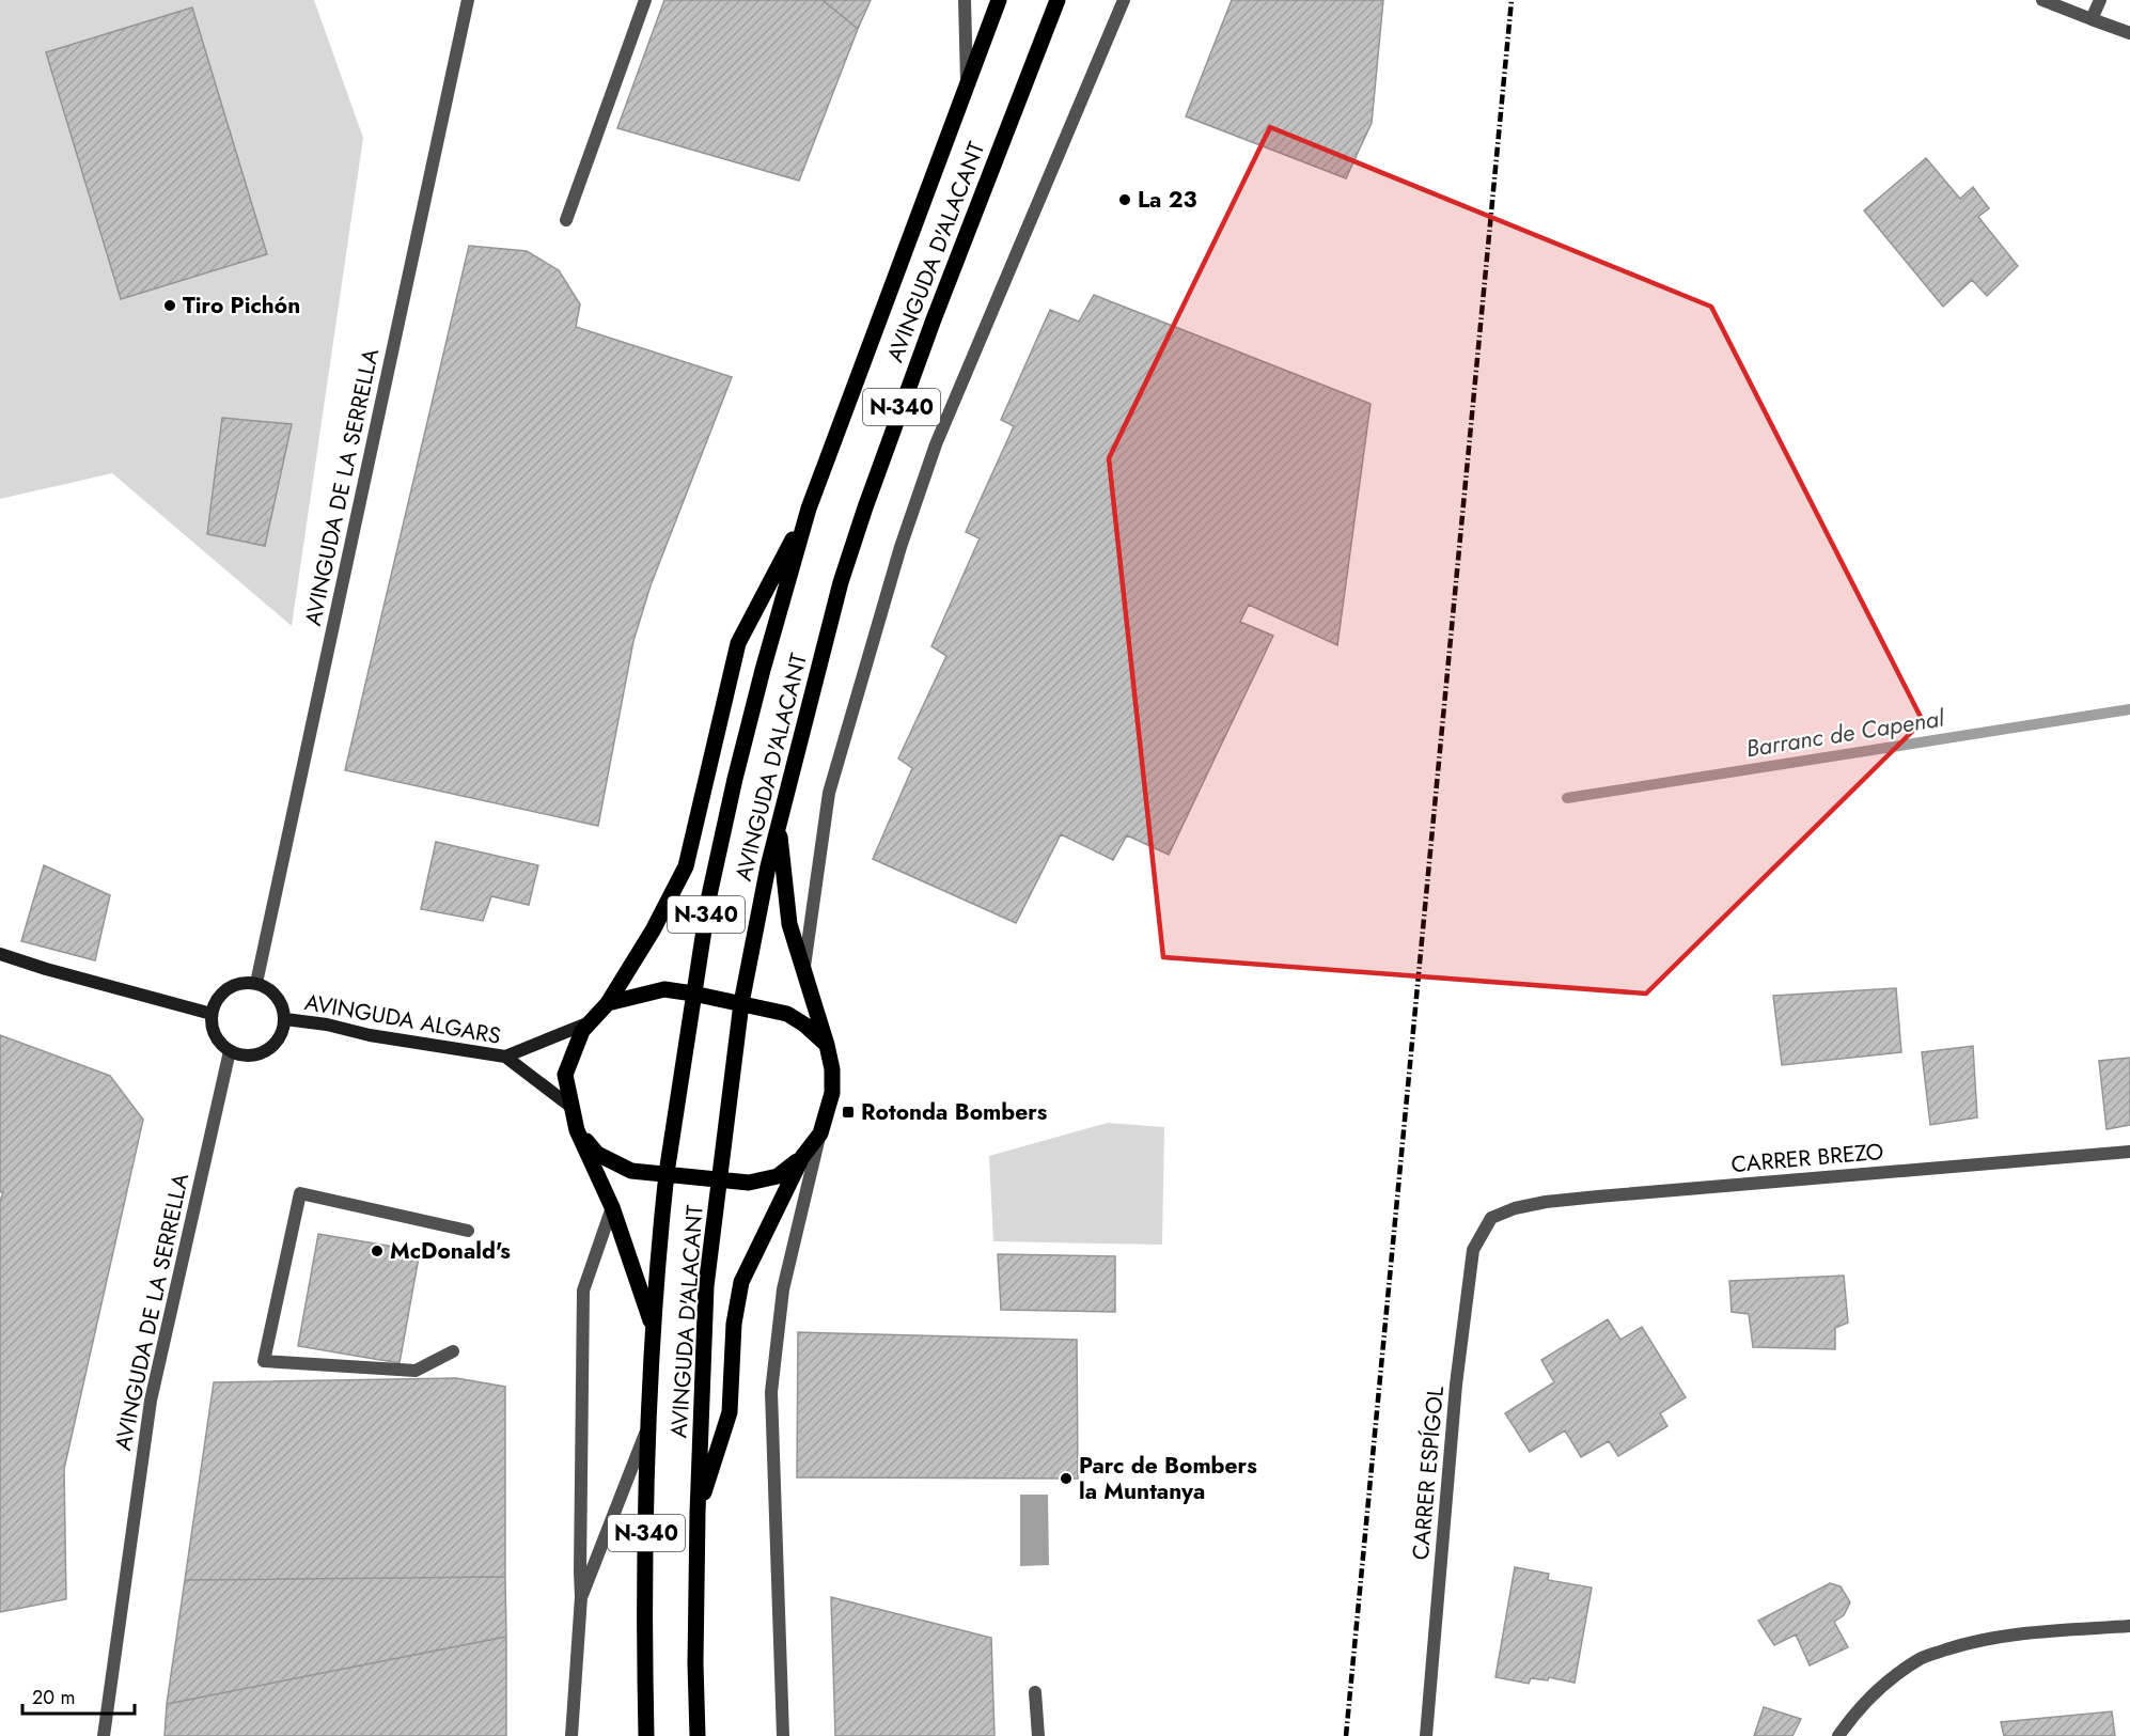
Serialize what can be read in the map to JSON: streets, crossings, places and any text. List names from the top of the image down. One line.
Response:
{"streets":{"main road":["AVINGUDA D'ALACANT","N-340"],"street":["AVINGUDA DE LA SERRELLA","AVINGUDA ALGARS","CARRER BREZO","CARRER ESPÍGOL"]},"crossings":[["AVINGUDA DE LA SERRELLA","AVINGUDA ALGARS"],["CARRER BREZO","CARRER ESPÍGOL"]],"water":["Barranc de Capenal"],"places":{"other":["La 23","Tiro Pichón","McDonald's","Parc de Bombers la Muntanya"],"transit":["Rotonda Bombers"]},"scale_bar":"20 m"}
